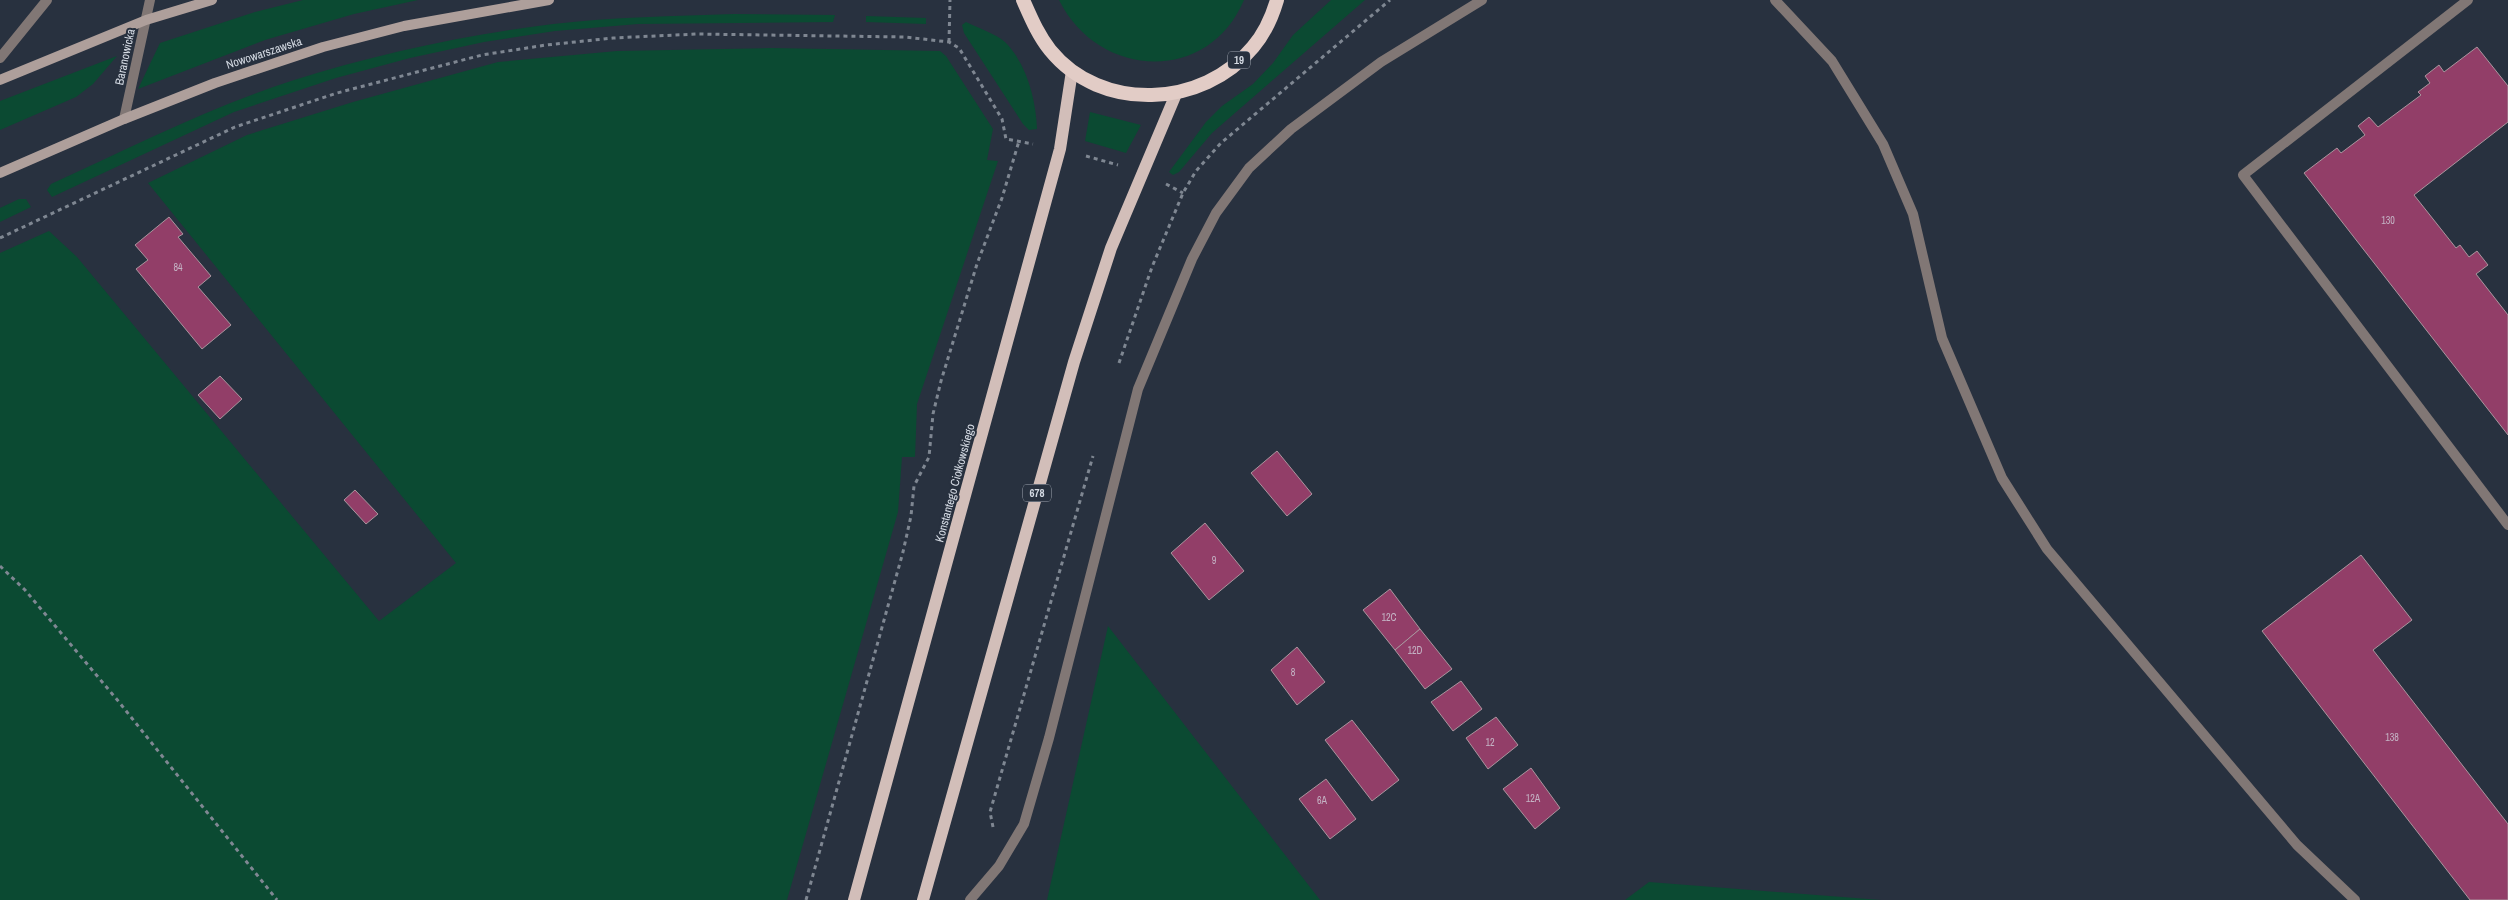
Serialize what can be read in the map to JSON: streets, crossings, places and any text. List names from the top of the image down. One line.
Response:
{"streets":{"highway":["19"],"main road":["Nowowarszawska","Konstantego Ciołkowskiego","678"],"street":["Baranowicka"]},"crossings":[["Nowowarszawska","Baranowicka"],["19","Konstantego Ciołkowskiego"],["19","678"]],"house_numbers":["130","84","9","12C","12D","8","138","12","12A","6A"]}
